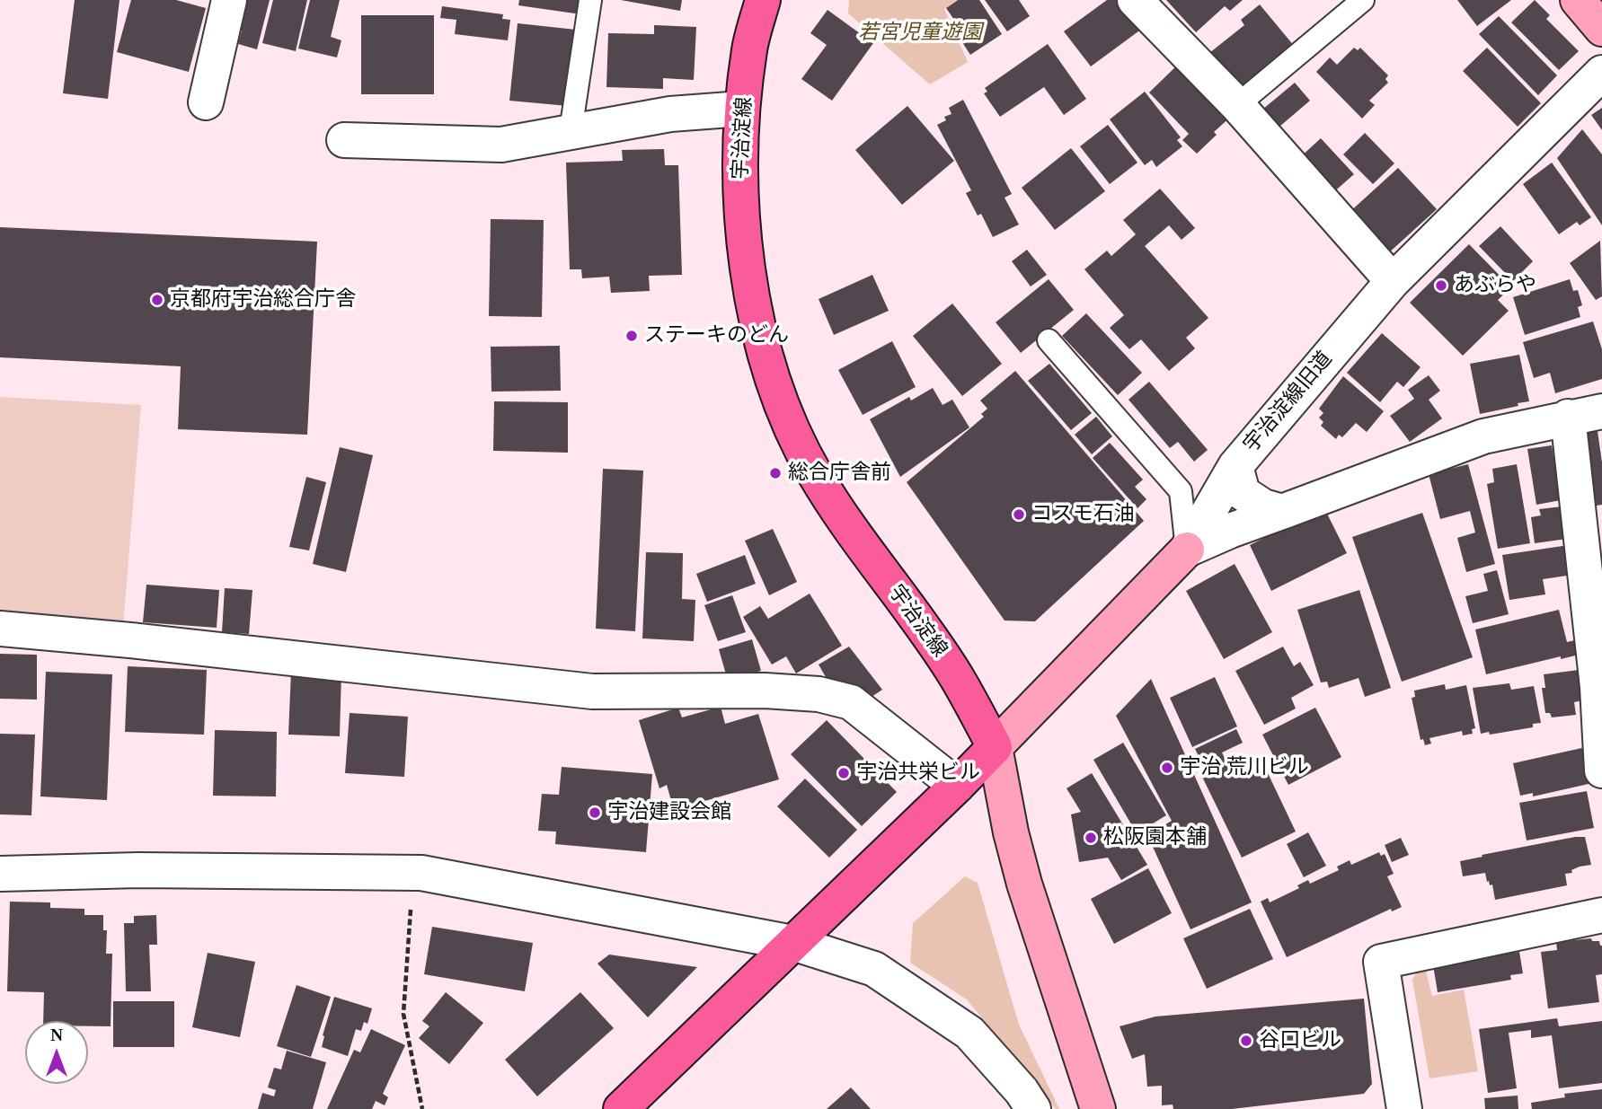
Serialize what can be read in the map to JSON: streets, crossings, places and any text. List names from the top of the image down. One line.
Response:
{"streets":{"main road":["宇治淀線"],"street":["宇治淀線旧道"]},"crossings":[["宇治淀線","宇治淀線旧道"]],"parks":["若宮児童遊園"],"places":["あぶらや","京都府宇治総合庁舎","ステーキのどん","総合庁舎前","コスモ石油","宇治 荒川ビル","宇治共栄ビル","宇治建設会館","松阪園本舗","谷口ビル"],"north":"top"}
